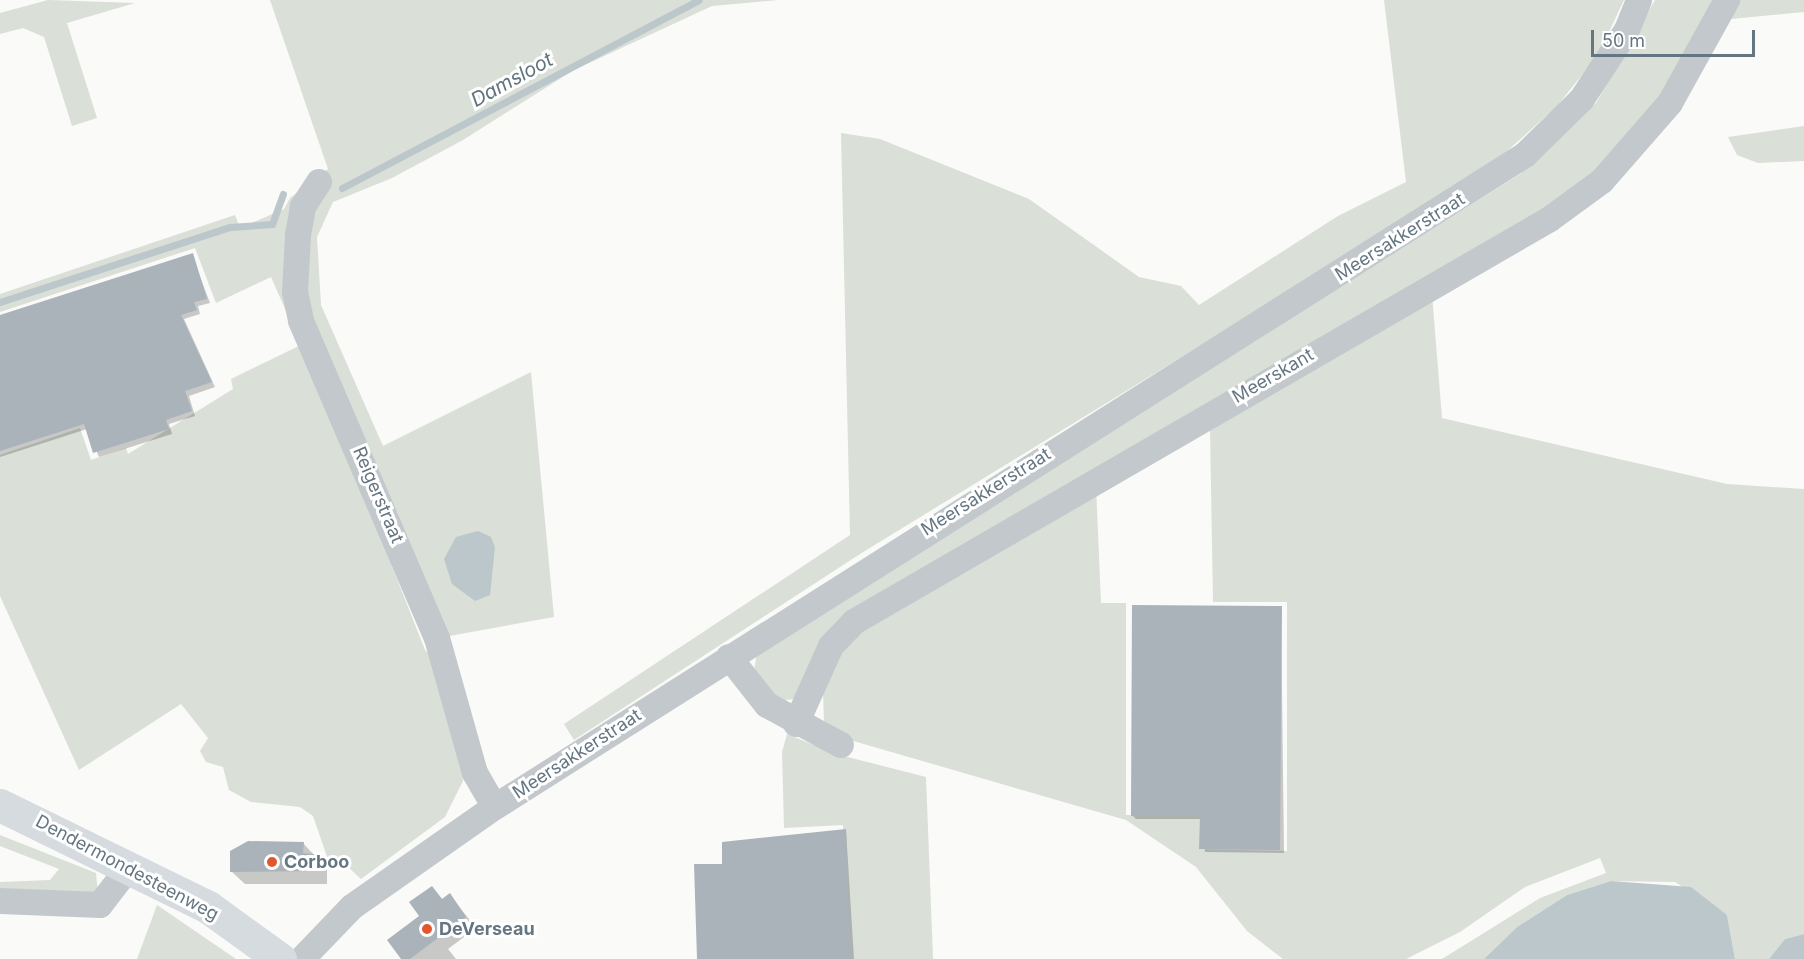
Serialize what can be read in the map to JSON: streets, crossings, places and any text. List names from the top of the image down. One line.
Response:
{"streets":{"main road":["Dendermondesteenweg"],"street":["Meersakkerstraat","Meerskant","Reigerstraat"]},"crossings":[["Meersakkerstraat","Reigerstraat"]],"water":["Damsloot"],"places":["Corboo","DeVerseau"],"scale_bar":"50 m"}
